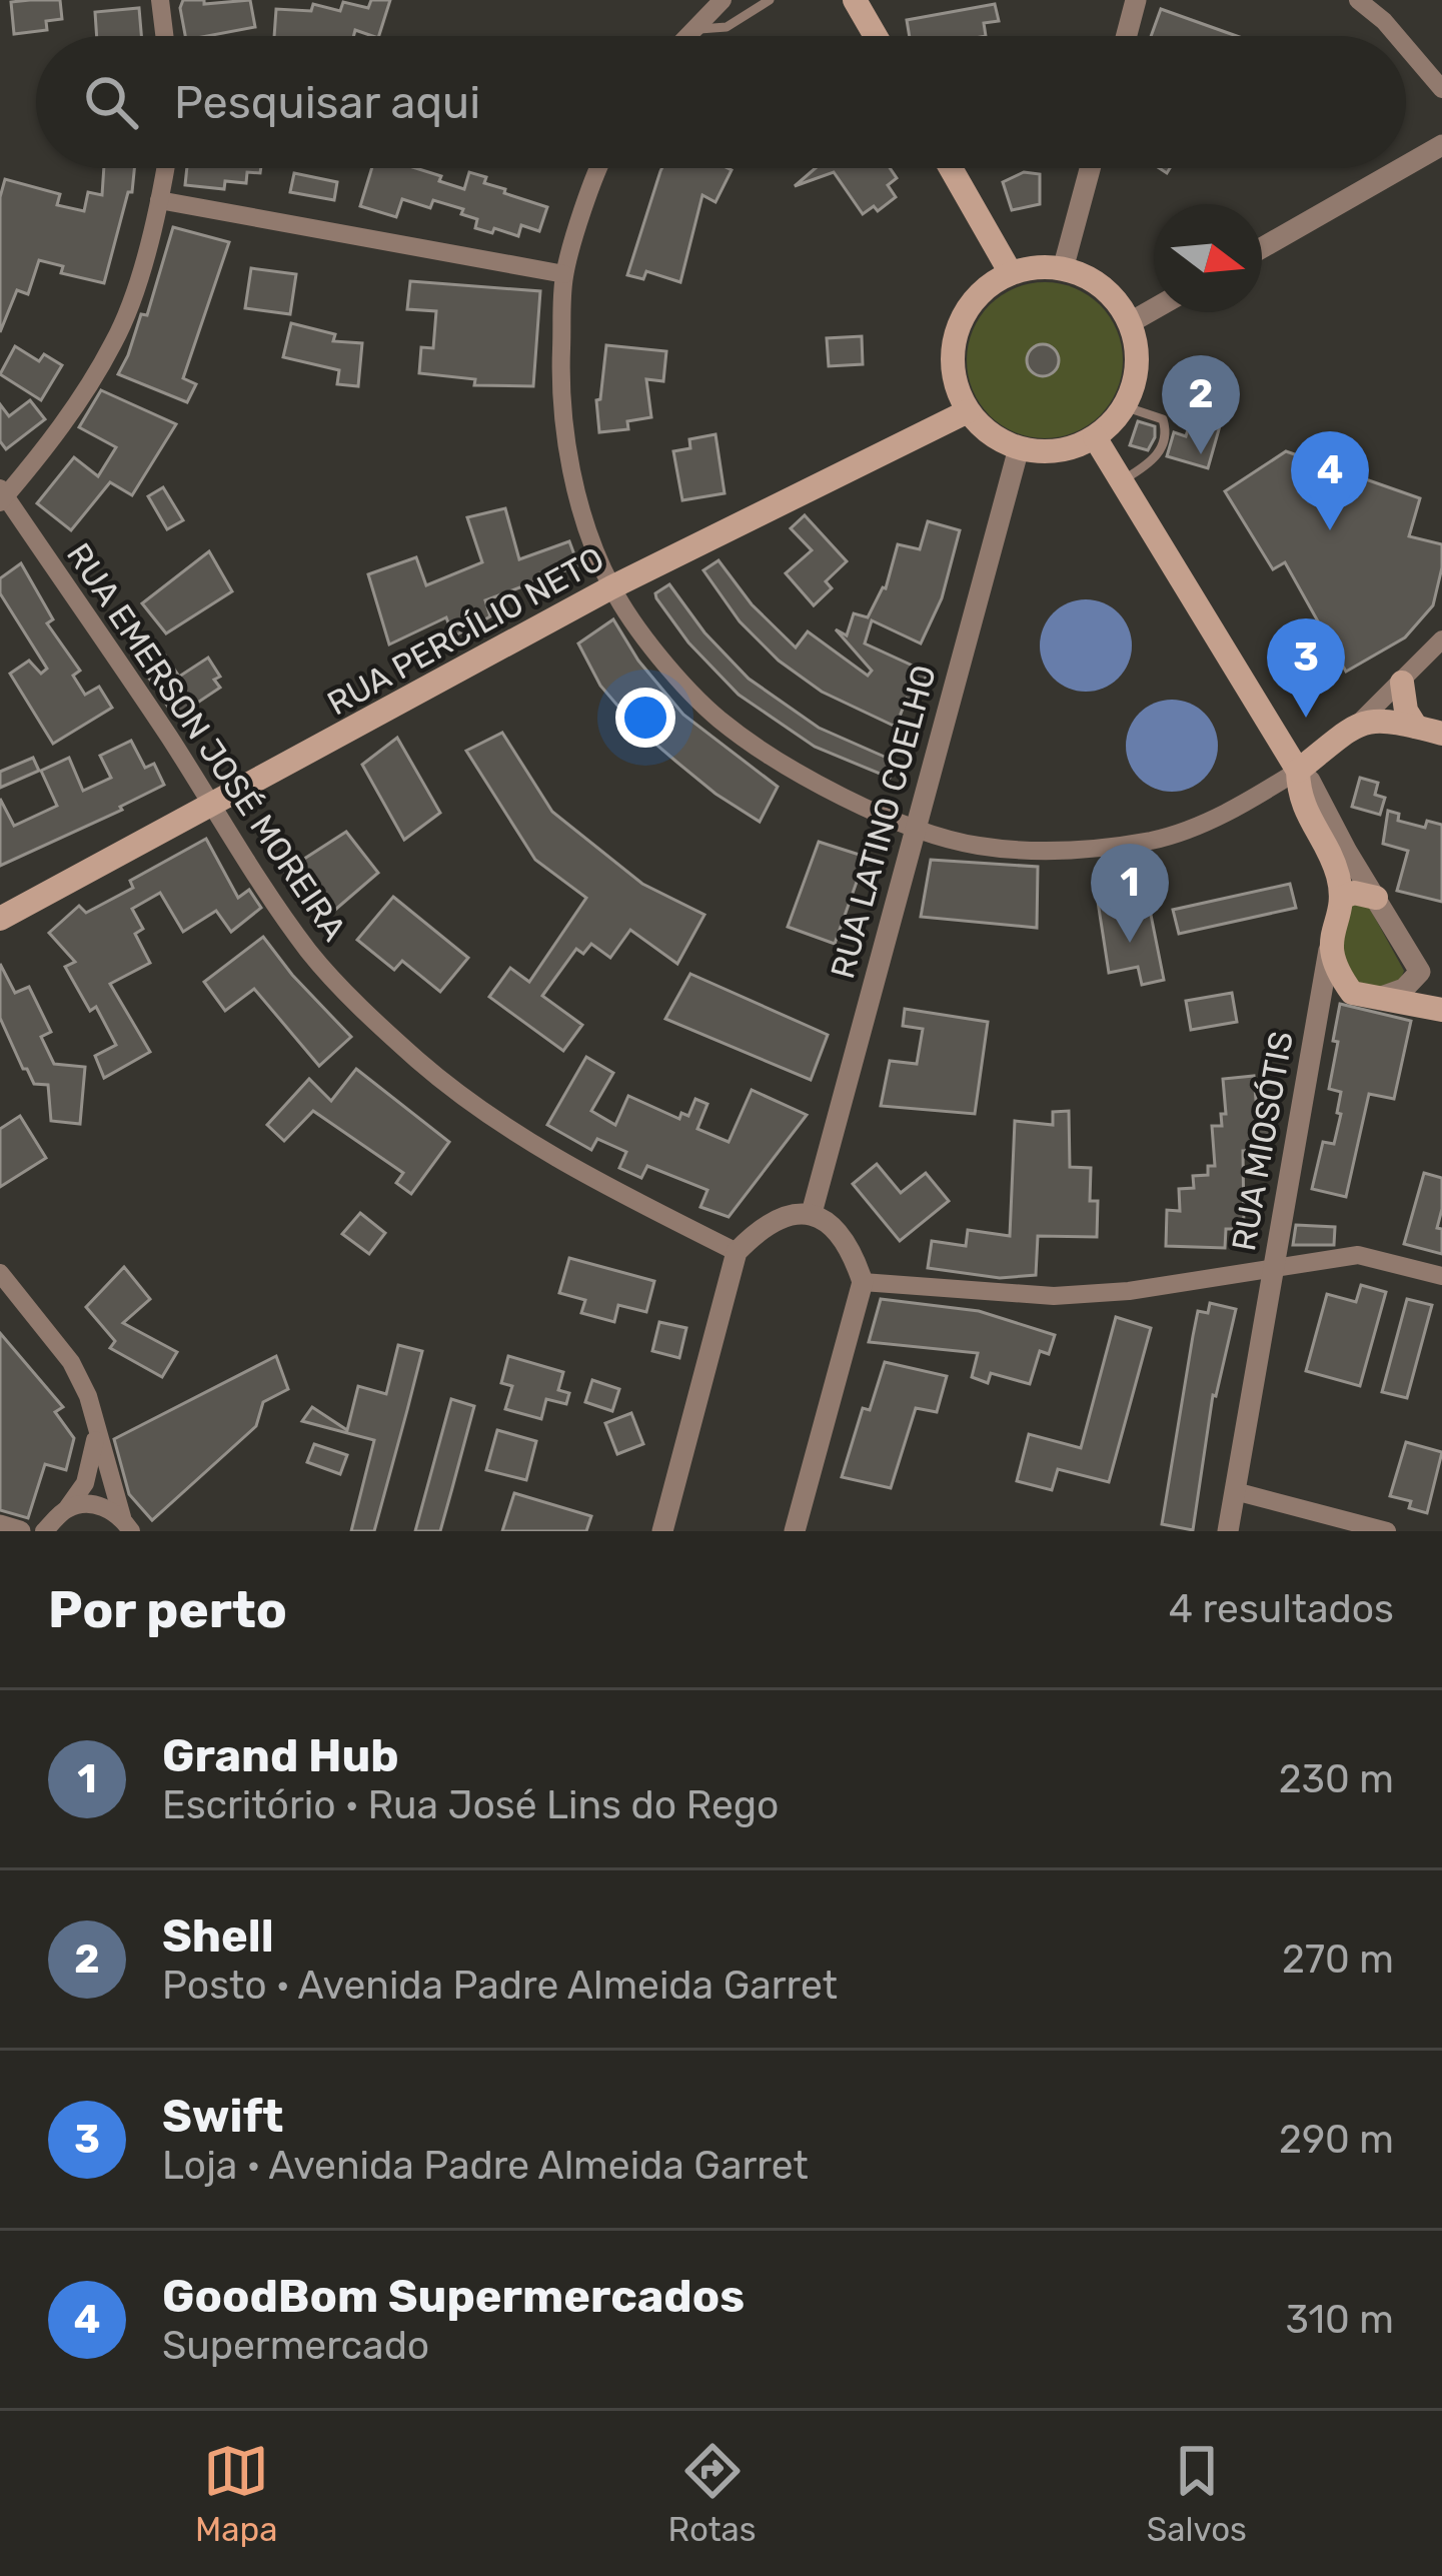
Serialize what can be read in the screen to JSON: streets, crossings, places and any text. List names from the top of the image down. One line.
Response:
{"streets":{"main road":["RUA PERCÍLIO NETO","RUA MIOSÓTIS"],"street":["RUA EMERSON JOSÉ MOREIRA","RUA LATINO COELHO"]},"crossings":[["RUA PERCÍLIO NETO","RUA EMERSON JOSÉ MOREIRA"],["RUA PERCÍLIO NETO","RUA LATINO COELHO"]],"north":"right","page":{"search":"Pesquisar aqui","pins":["2","4","3","1"],"heading":["Por perto","4 resultados"],"list":[{"mark":"1","name":"Grand Hub","note":"Escritório · Rua José Lins do Rego","value":"230 m"},{"mark":"2","name":"Shell","note":"Posto · Avenida Padre Almeida Garret","value":"270 m"},{"mark":"3","name":"Swift","note":"Loja · Avenida Padre Almeida Garret","value":"290 m"},{"mark":"4","name":"GoodBom Supermercados","note":"Supermercado","value":"310 m"}],"nav":["Mapa","Rotas","Salvos"]}}
